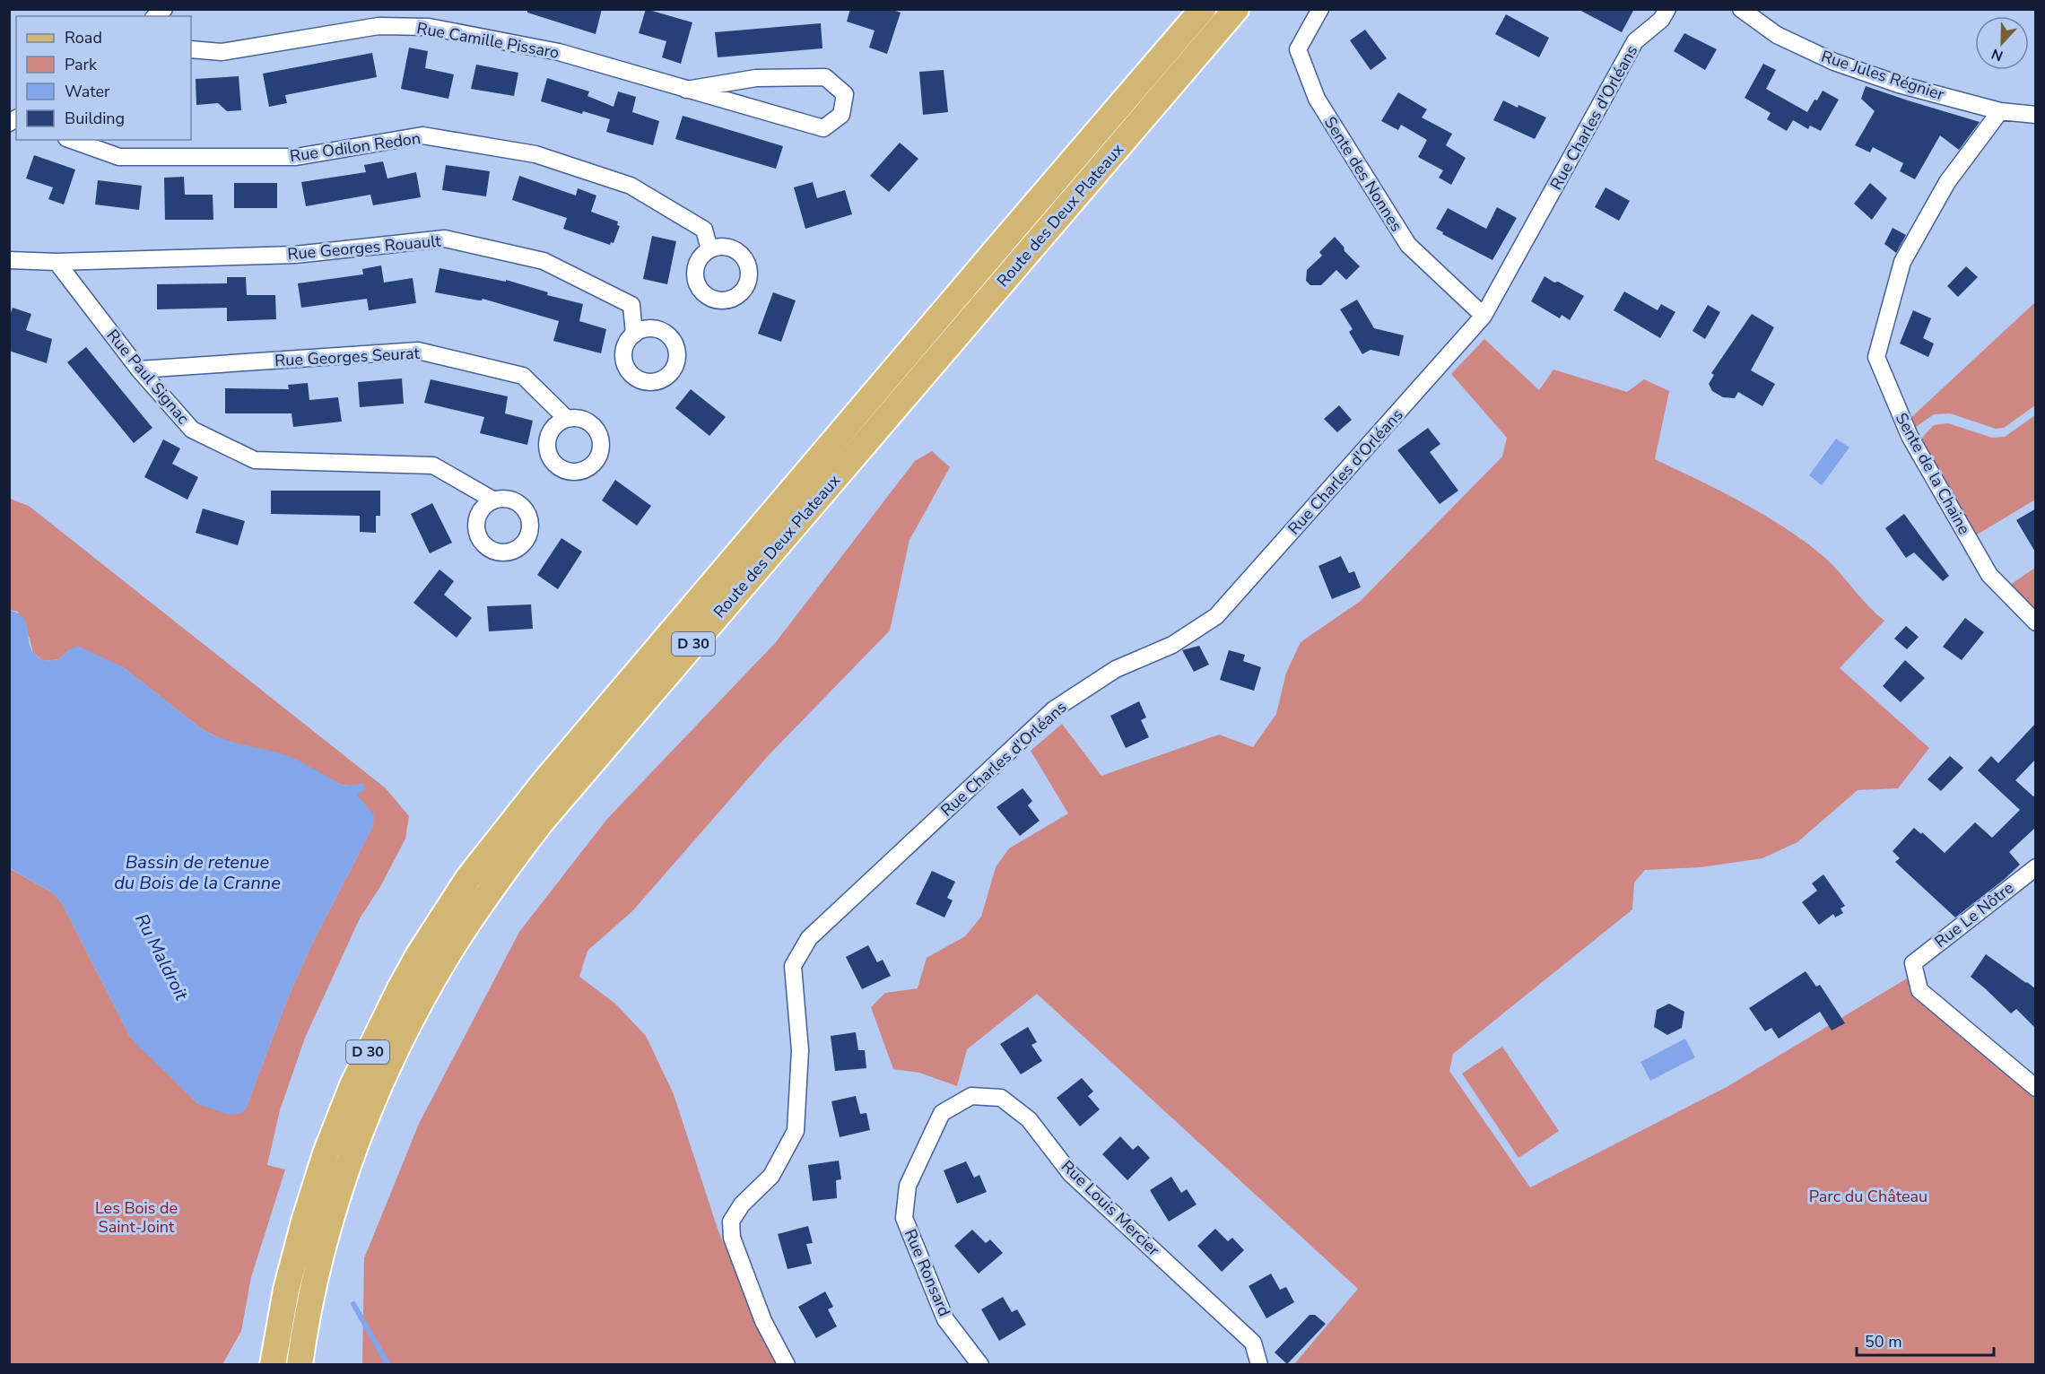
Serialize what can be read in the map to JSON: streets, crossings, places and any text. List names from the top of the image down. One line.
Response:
{"streets":{"main road":["Route des Deux Plateaux","D 30"],"street":["Rue Camille Pissaro","Rue Jules Régnier","Rue Charles d'Orléans","Rue Odilon Redon","Sente des Nonnes","Rue Georges Rouault","Rue Georges Seurat","Rue Paul Signac","Sente de la Chaine","Rue Le Nôtre","Rue Louis Mercier","Rue Ronsard"]},"crossings":[["Rue Jules Régnier","Sente de la Chaine"],["Rue Charles d'Orléans","Sente des Nonnes"],["Rue Georges Rouault","Rue Paul Signac"],["Rue Georges Seurat","Rue Paul Signac"],["Rue Louis Mercier","Rue Ronsard"]],"water":["Bassin de retenue du Bois de la Cranne","Ru Maldroit"],"parks":["Parc du Château","Les Bois de Saint-Joint"],"legend":["Road","Park","Water","Building"],"scale_bar":"50 m","north":"bottom"}
